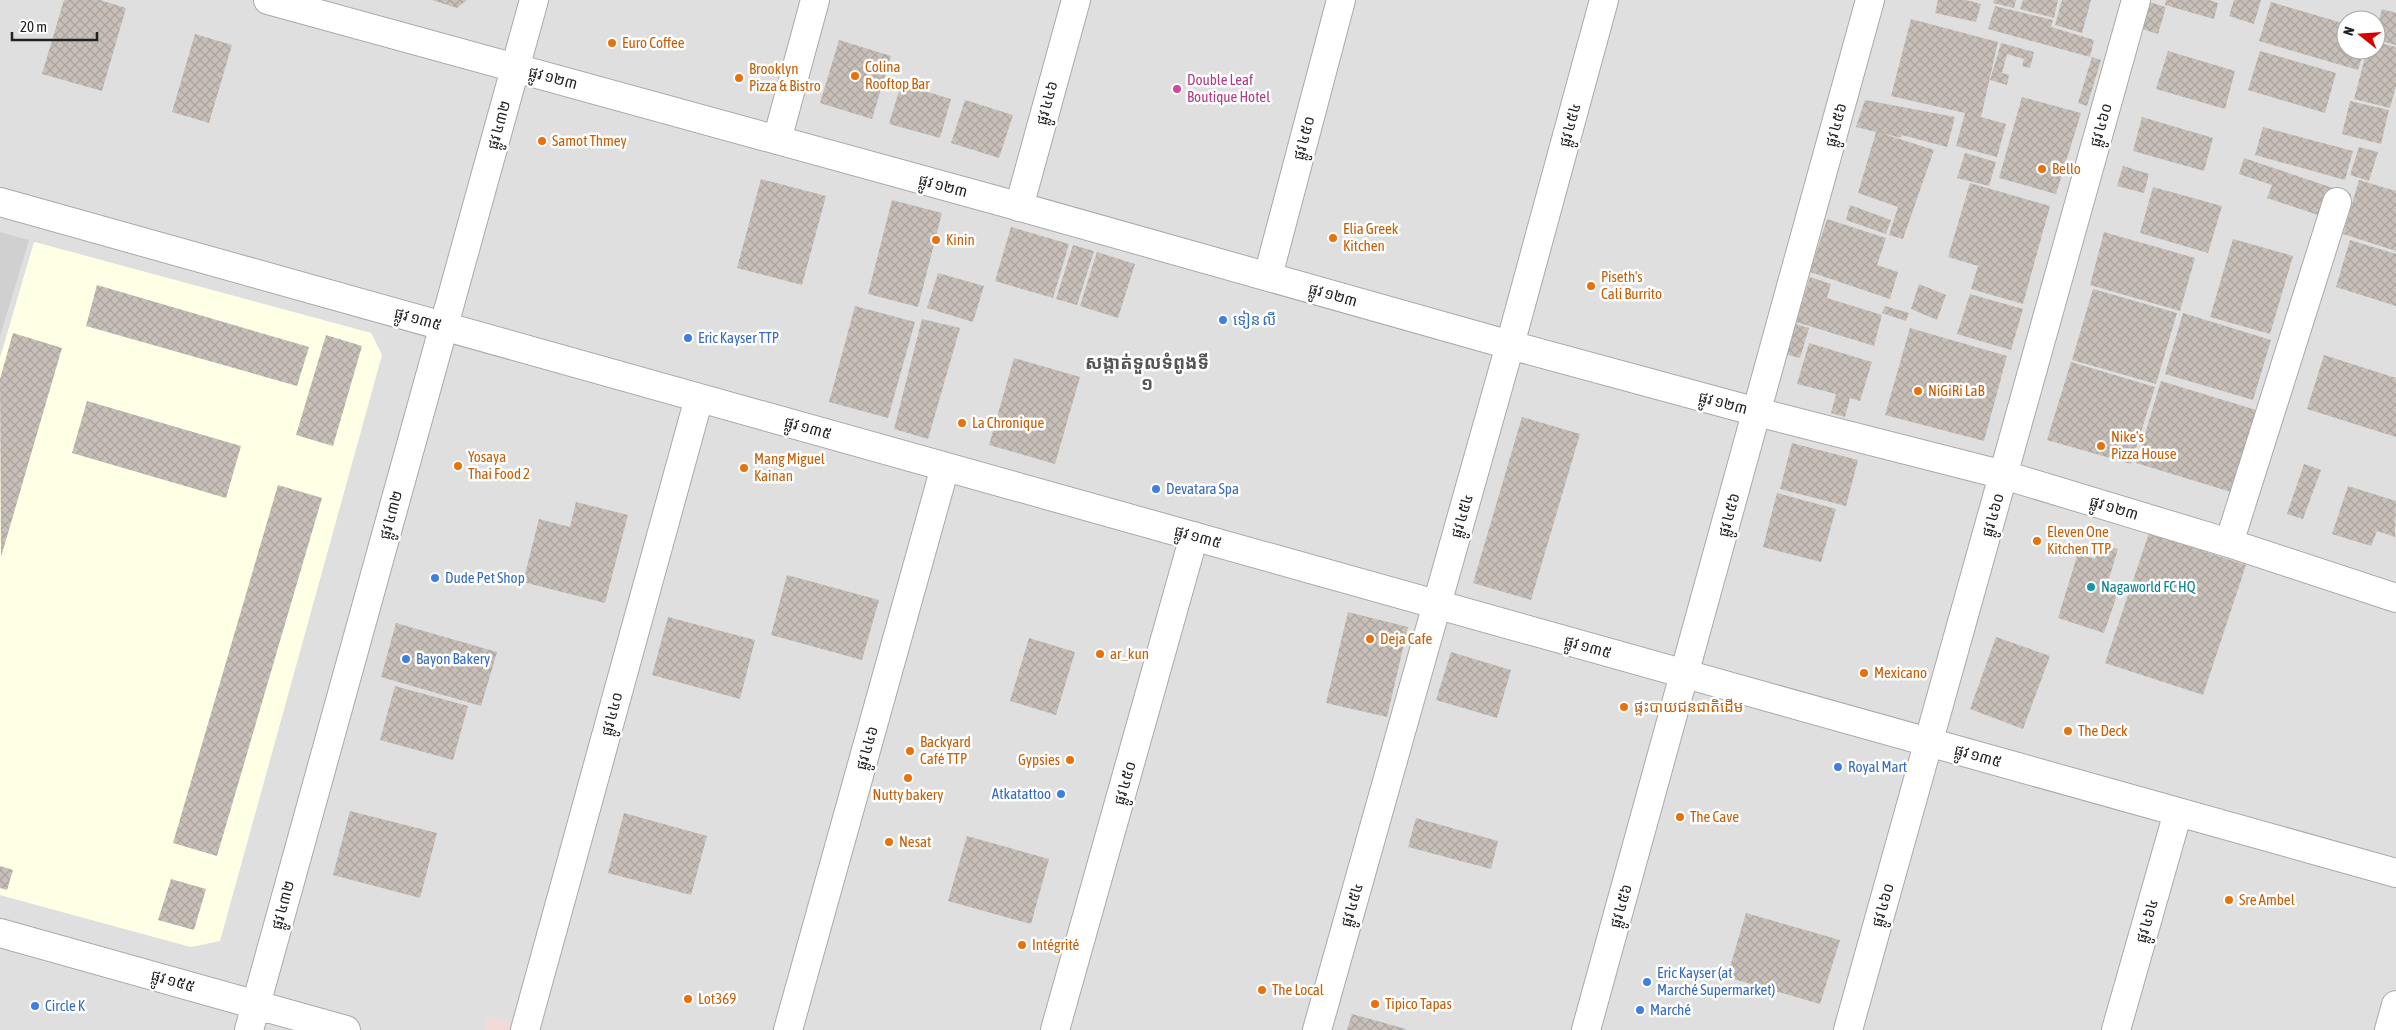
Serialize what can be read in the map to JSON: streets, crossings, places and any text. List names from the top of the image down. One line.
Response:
{"streets":{"street":["ផ្លូវ ១២៣","ផ្លូវ ៤៤៦","ផ្លូវ ៤៣២","ផ្លូវ ៤៥៤","ផ្លូវ ៤៥៦","ផ្លូវ ៤៦០","ផ្លូវ ៤៥០","ផ្លូវ ១៣៥","ផ្លូវ ៤៤០","ផ្លូវ ៤៦៤","ផ្លូវ ១៥៥"]},"crossings":[["ផ្លូវ ១២៣","ផ្លូវ ៤៤៦"],["ផ្លូវ ១២៣","ផ្លូវ ៤៣២"],["ផ្លូវ ១២៣","ផ្លូវ ៤៥៤"],["ផ្លូវ ១២៣","ផ្លូវ ៤៥៦"],["ផ្លូវ ១២៣","ផ្លូវ ៤៦០"],["ផ្លូវ ១២៣","ផ្លូវ ៤៥០"],["ផ្លូវ ៤៤៦","ផ្លូវ ១៣៥"],["ផ្លូវ ៤៣២","ផ្លូវ ១៣៥"],["ផ្លូវ ៤៣២","ផ្លូវ ១៥៥"],["ផ្លូវ ៤៥៤","ផ្លូវ ១៣៥"],["ផ្លូវ ៤៥៦","ផ្លូវ ១៣៥"],["ផ្លូវ ៤៦០","ផ្លូវ ១៣៥"],["ផ្លូវ ៤៥០","ផ្លូវ ១៣៥"],["ផ្លូវ ១៣៥","ផ្លូវ ៤៤០"],["ផ្លូវ ១៣៥","ផ្លូវ ៤៦៤"]],"districts":["សង្កាត់ទួលទំពូងទី ១"],"places":["Euro Coffee","Colina Rooftop Bar","Brooklyn Pizza & Bistro","Double Leaf Boutique Hotel","Samot Thmey","Bello","Elia Greek Kitchen","Kinin","Piseth's Cali Burrito","ទៀន លី","Eric Kayser TTP","NiGiRi LaB","La Chronique","Nike's Pizza House","Yosaya Thai Food 2","Mang Miguel Kainan","Devatara Spa","Eleven One Kitchen TTP","Dude Pet Shop","Nagaworld FC HQ","Deja Cafe","ar_kun","Bayon Bakery","Mexicano","ផ្ទះបាយជនជាតិដើម","The Deck","Backyard Café TTP","Gypsies","Royal Mart","Nutty bakery","Atkatattoo","The Cave","Nesat","Sre Ambel","Intégrité","Eric Kayser (at Marché Supermarket)","The Local","Lot369","Tipico Tapas","Circle K","Marché"],"scale_bar":"20 m","north":"left"}
